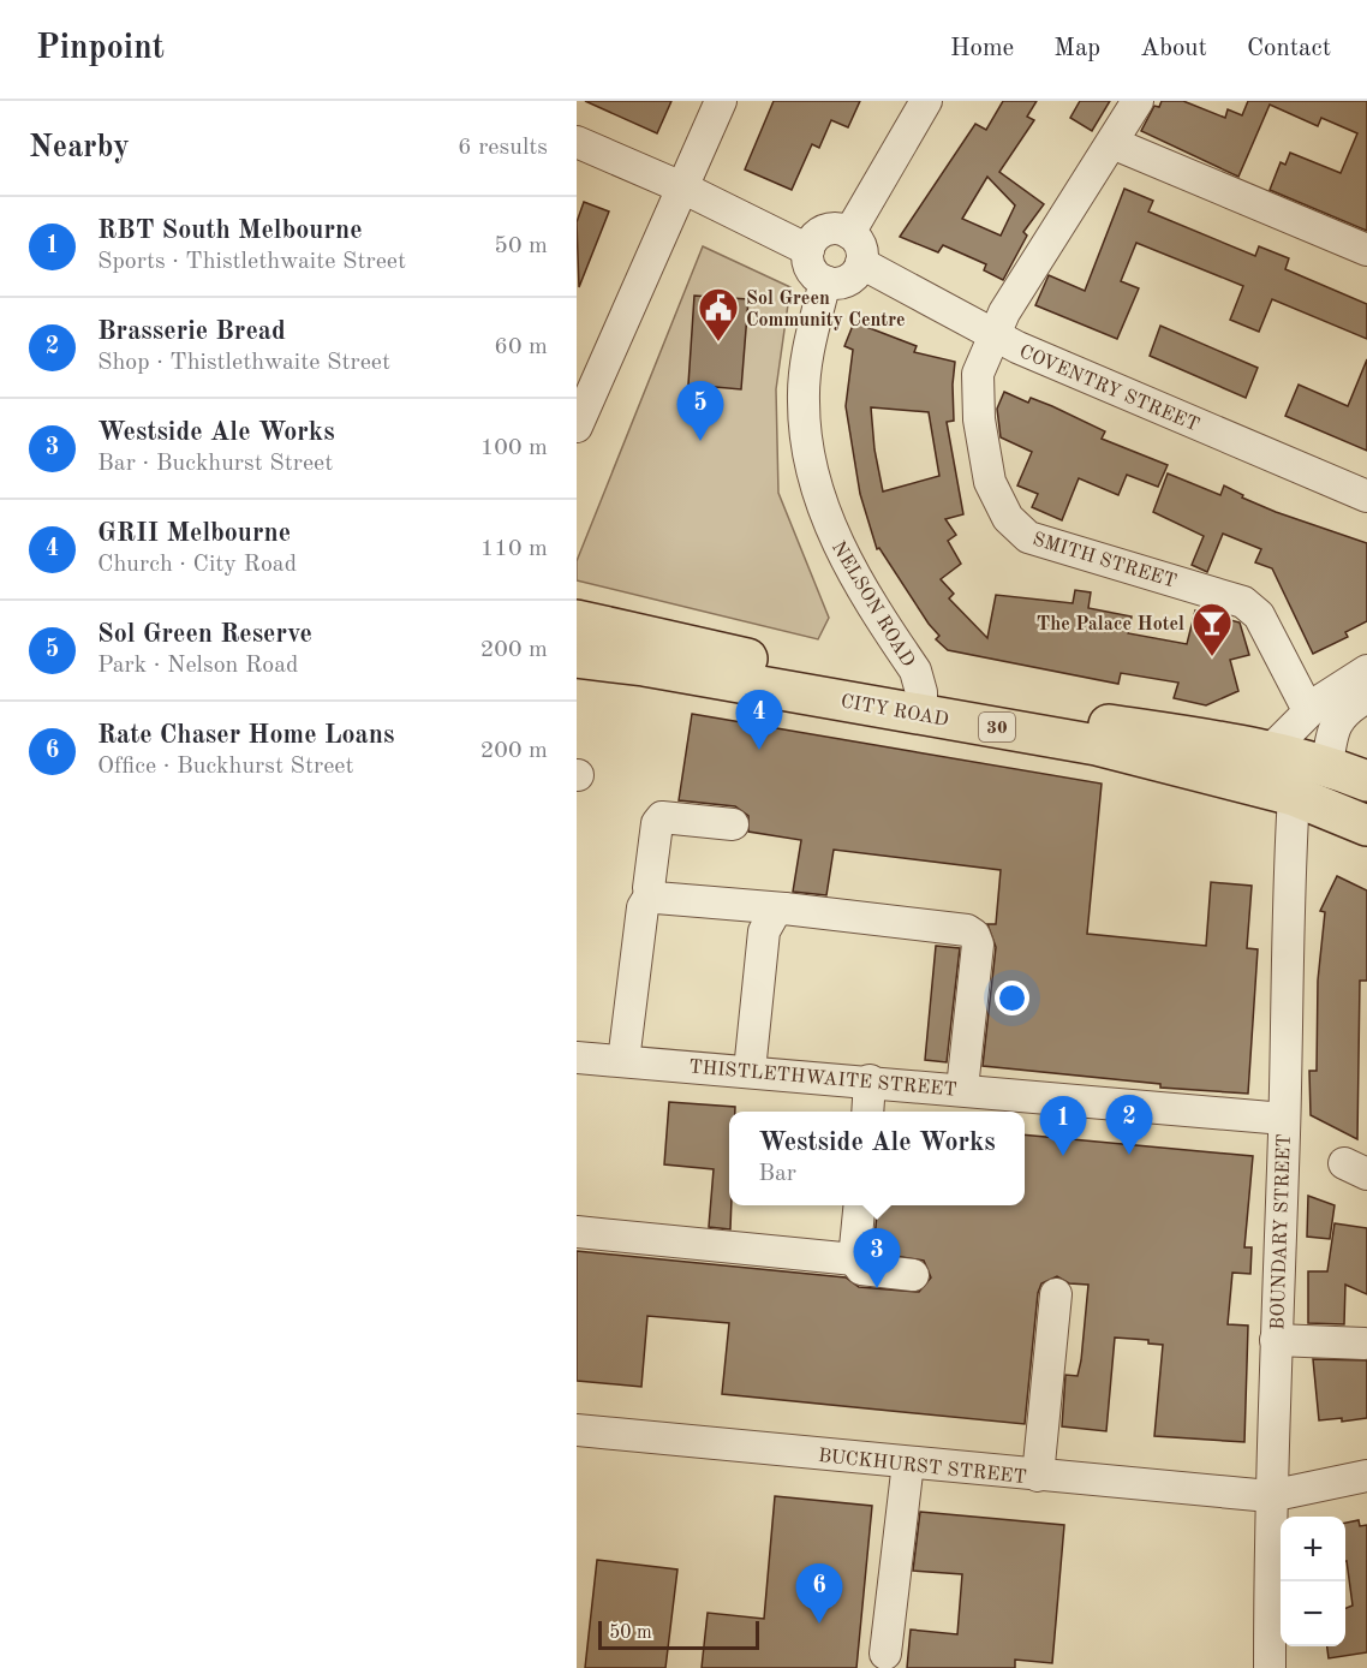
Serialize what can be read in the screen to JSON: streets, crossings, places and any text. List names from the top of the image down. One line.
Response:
{"streets":{"main road":["CITY ROAD","30"],"street":["COVENTRY STREET","SMITH STREET","NELSON ROAD","THISTLETHWAITE STREET","BOUNDARY STREET","BUCKHURST STREET"]},"crossings":[["COVENTRY STREET","SMITH STREET"],["COVENTRY STREET","NELSON ROAD"],["NELSON ROAD","CITY ROAD"],["CITY ROAD","30"],["CITY ROAD","BOUNDARY STREET"],["30","BOUNDARY STREET"],["THISTLETHWAITE STREET","BOUNDARY STREET"],["BOUNDARY STREET","BUCKHURST STREET"]],"places":{"public building":["Sol Green Community Centre"],"bar":["The Palace Hotel"]},"scale_bar":"50 m","page":{"header":"Pinpoint","nav":["Home","Map","About","Contact"],"heading":["Nearby","6 results"],"list":[{"mark":"1","name":"RBT South Melbourne","note":"Sports · Thistlethwaite Street","value":"50 m"},{"mark":"2","name":"Brasserie Bread","note":"Shop · Thistlethwaite Street","value":"60 m"},{"mark":"3","name":"Westside Ale Works","note":"Bar · Buckhurst Street","value":"100 m"},{"mark":"4","name":"GRII Melbourne","note":"Church · City Road","value":"110 m"},{"mark":"5","name":"Sol Green Reserve","note":"Park · Nelson Road","value":"200 m"},{"mark":"6","name":"Rate Chaser Home Loans","note":"Office · Buckhurst Street","value":"200 m"}],"pins":["5","4","2","1","3","6"],"popup":["Westside Ale Works","Bar"],"map_buttons":["+","−"],"scale":"50 m"}}
